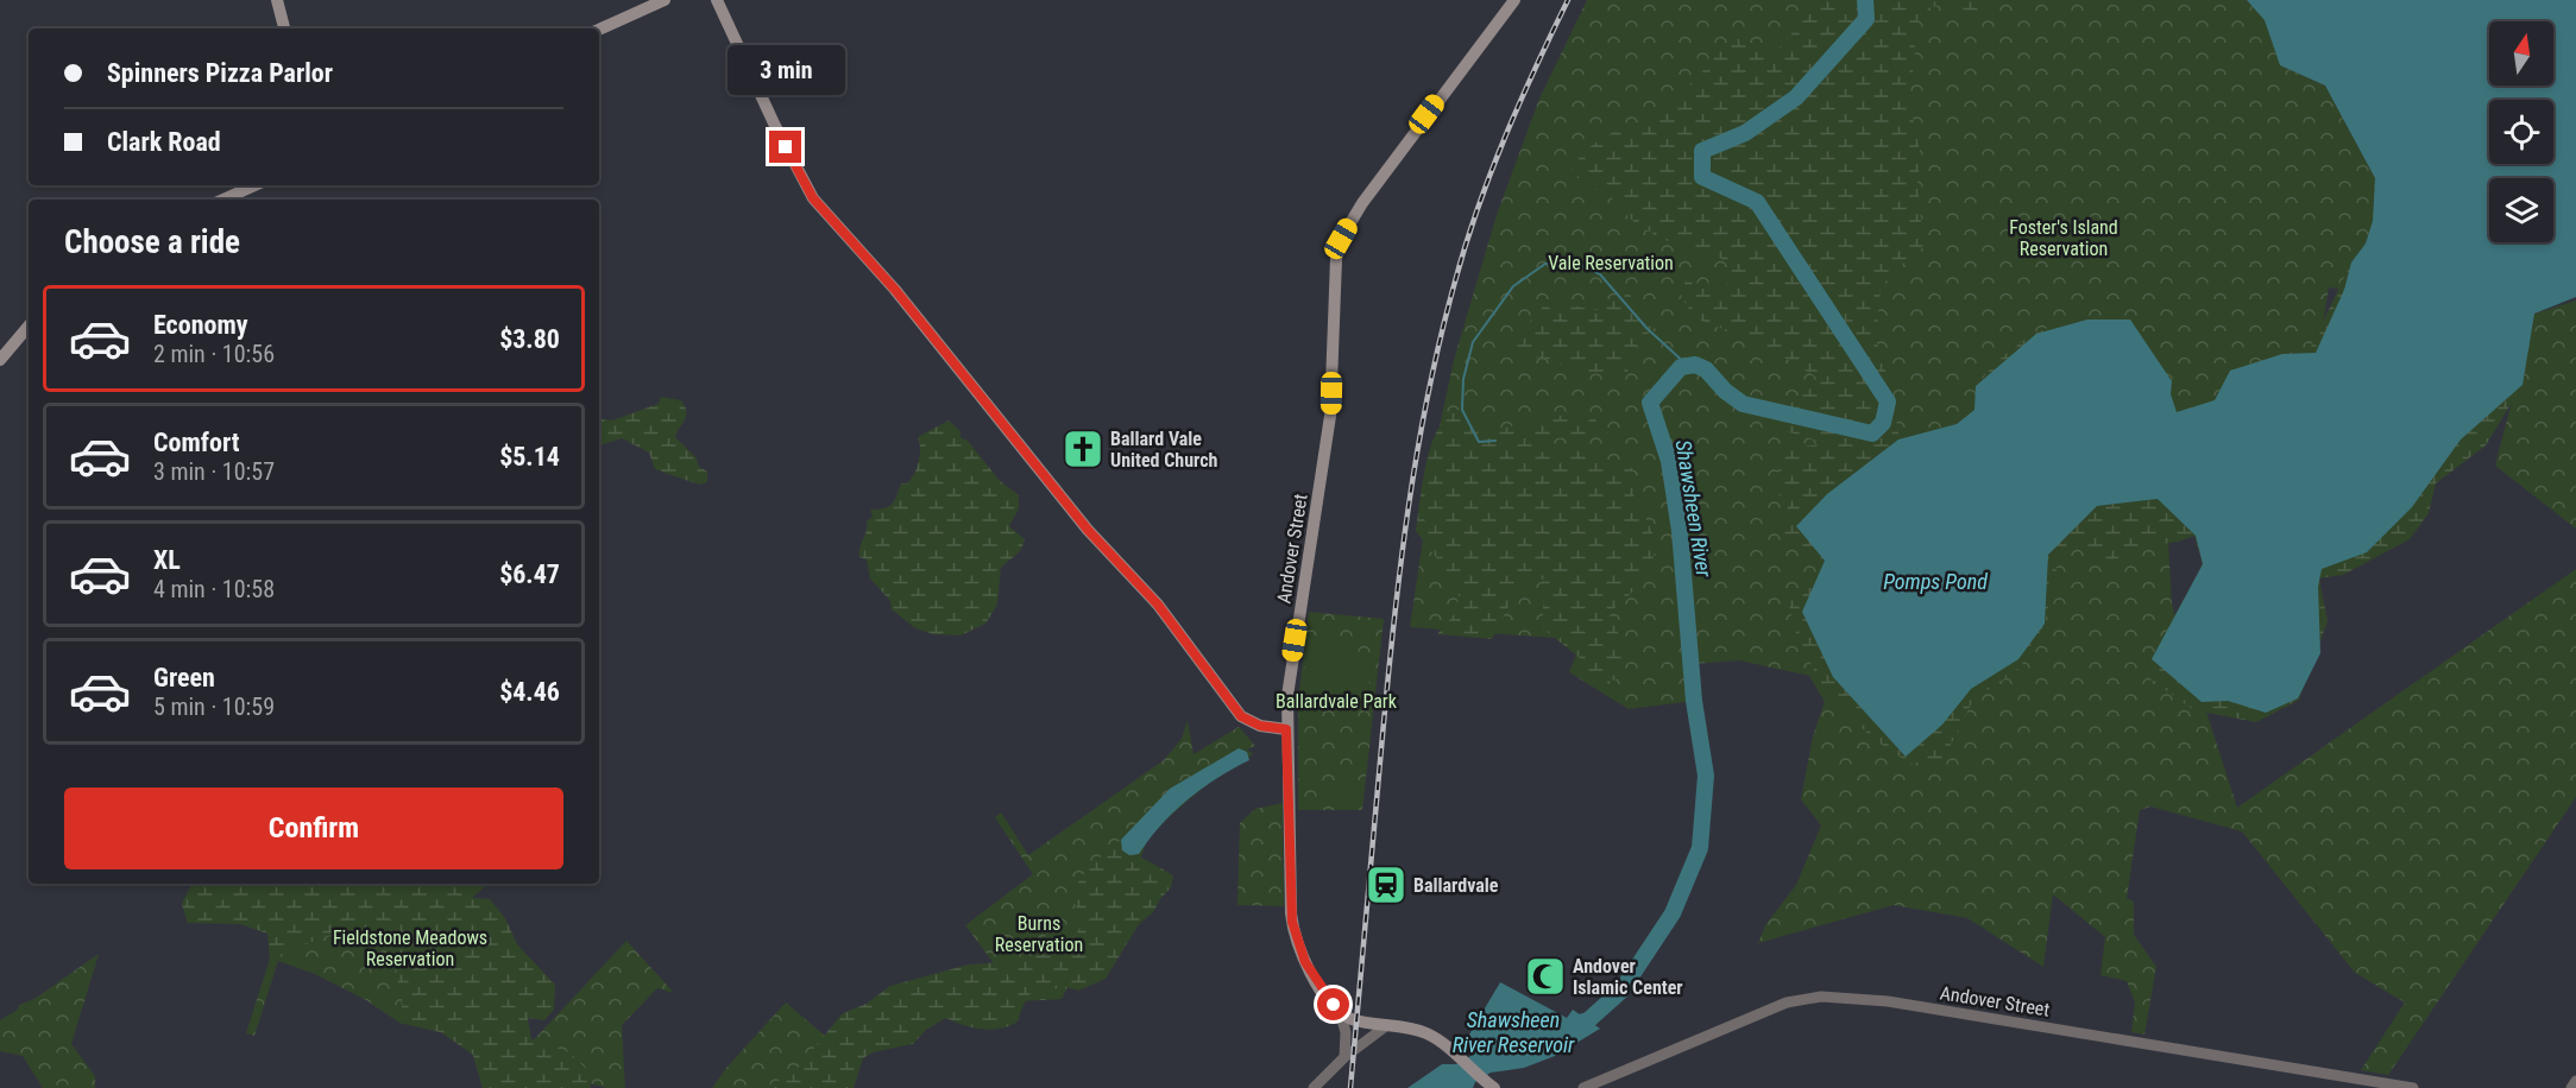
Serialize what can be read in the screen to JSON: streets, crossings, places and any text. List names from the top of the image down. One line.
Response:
{"streets":{"main road":["Andover Street"]},"water":["Shawsheen River","Pomps Pond","Shawsheen River Reservoir"],"parks":["Foster's Island Reservation","Vale Reservation","Ballardvale Park","Burns Reservation","Fieldstone Meadows Reservation"],"places":{"church":["Ballard Vale United Church"],"station":["Ballardvale"],"mosque":["Andover Islamic Center"]},"north":"top","page":{"banner":["Spinners Pizza Parlor","Clark Road"],"bubble":"3 min","heading":"Choose a ride","list":[{"name":"Economy","note":"2 min · 10:56","value":"$3.80"},{"name":"Comfort","note":"3 min · 10:57","value":"$5.14"},{"name":"XL","note":"4 min · 10:58","value":"$6.47"},{"name":"Green","note":"5 min · 10:59","value":"$4.46"}],"buttons":"Confirm"}}
